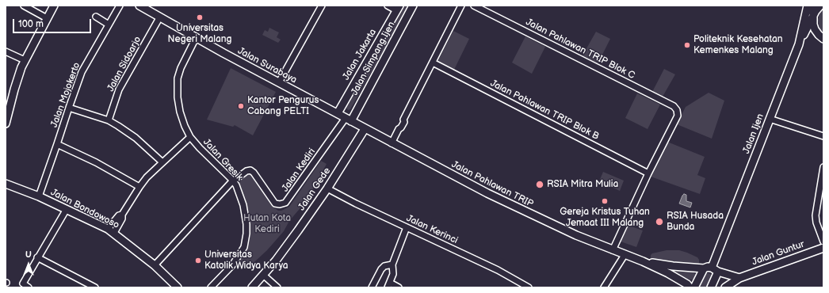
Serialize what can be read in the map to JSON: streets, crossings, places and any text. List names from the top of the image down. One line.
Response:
{"streets":{"main road":["Jalan Jakarta","Jalan Simpang Ijen","Jalan Surabaya","Jalan Ijen","Jalan Pahlawan TRIP","Jalan Gede","Jalan Bondowoso","Jalan Guntur"],"street":["Jalan Pahlawan TRIP Blok C","Jalan Sidoarjo","Jalan Mojokerto","Jalan Pahlawan TRIP Blok B","Jalan Gresik","Jalan Kediri","Jalan Kerinci"]},"crossings":[["Jalan Pahlawan TRIP Blok C","Jalan Pahlawan TRIP Blok B"],["Jalan Jakarta","Jalan Surabaya"],["Jalan Jakarta","Jalan Pahlawan TRIP"],["Jalan Simpang Ijen","Jalan Kediri"],["Jalan Simpang Ijen","Jalan Pahlawan TRIP"],["Jalan Sidoarjo","Jalan Surabaya"],["Jalan Surabaya","Jalan Gresik"],["Jalan Surabaya","Jalan Pahlawan TRIP"],["Jalan Mojokerto","Jalan Bondowoso"],["Jalan Ijen","Jalan Pahlawan TRIP"],["Jalan Gresik","Jalan Kediri"],["Jalan Kediri","Jalan Pahlawan TRIP"],["Jalan Pahlawan TRIP","Jalan Gede"],["Jalan Pahlawan TRIP","Jalan Guntur"],["Jalan Gede","Jalan Kerinci"]],"parks":["Hutan Kota Kediri"],"places":["Universitas Negeri Malang","Politeknik Kesehatan Kemenkes Malang","Kantor Pengurus Cabang PELTI","RSIA Mitra Mulia","Gereja Kristus Tuhan Jemaat III Malang","RSIA Husada Bunda","Universitas Katolik Widya Karya"],"scale_bar":"100 m","north":"top"}
